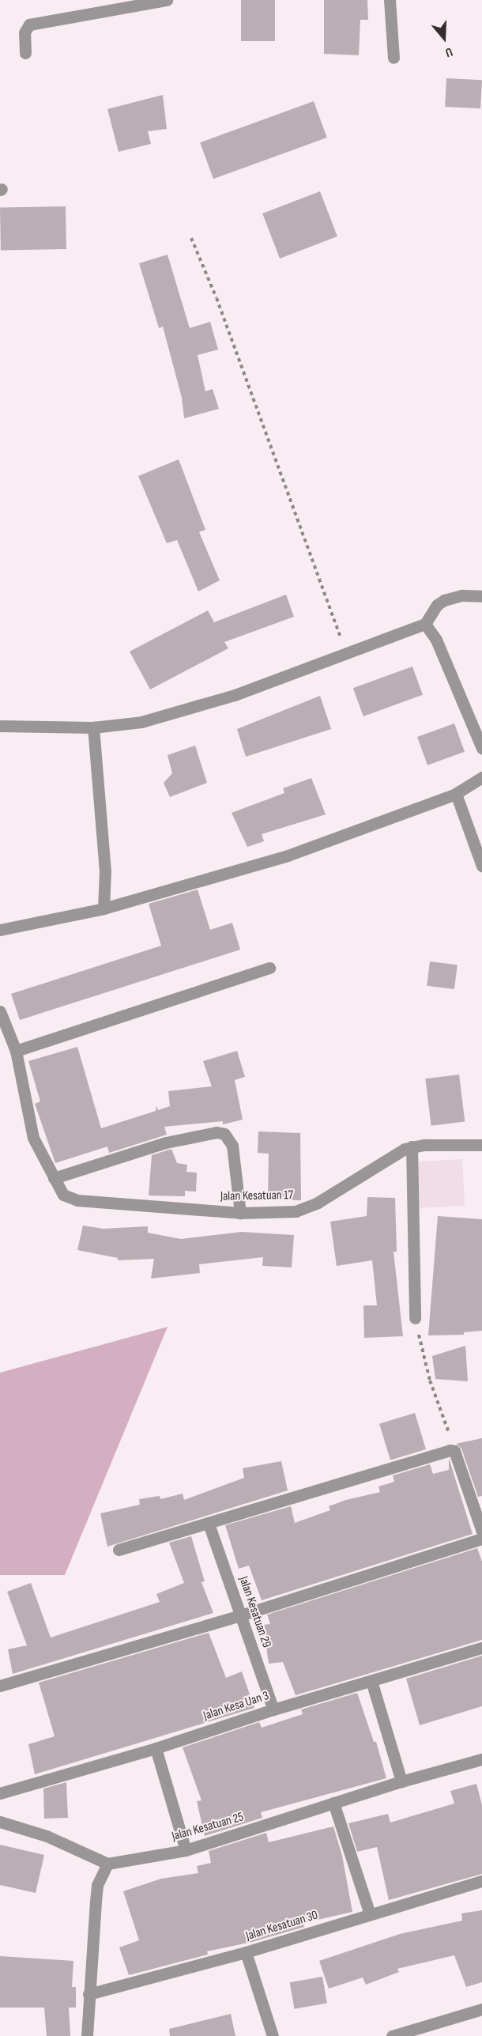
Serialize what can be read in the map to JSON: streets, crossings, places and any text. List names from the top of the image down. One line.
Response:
{"streets":{"street":["Jalan Kesatuan 17","Jalan Kesatuan 29","Jalan Kesa Uan 3","Jalan Kesatuan 25","Jalan Kesatuan 30"]},"crossings":[["Jalan Kesatuan 29","Jalan Kesa Uan 3"]],"north":"bottom"}
